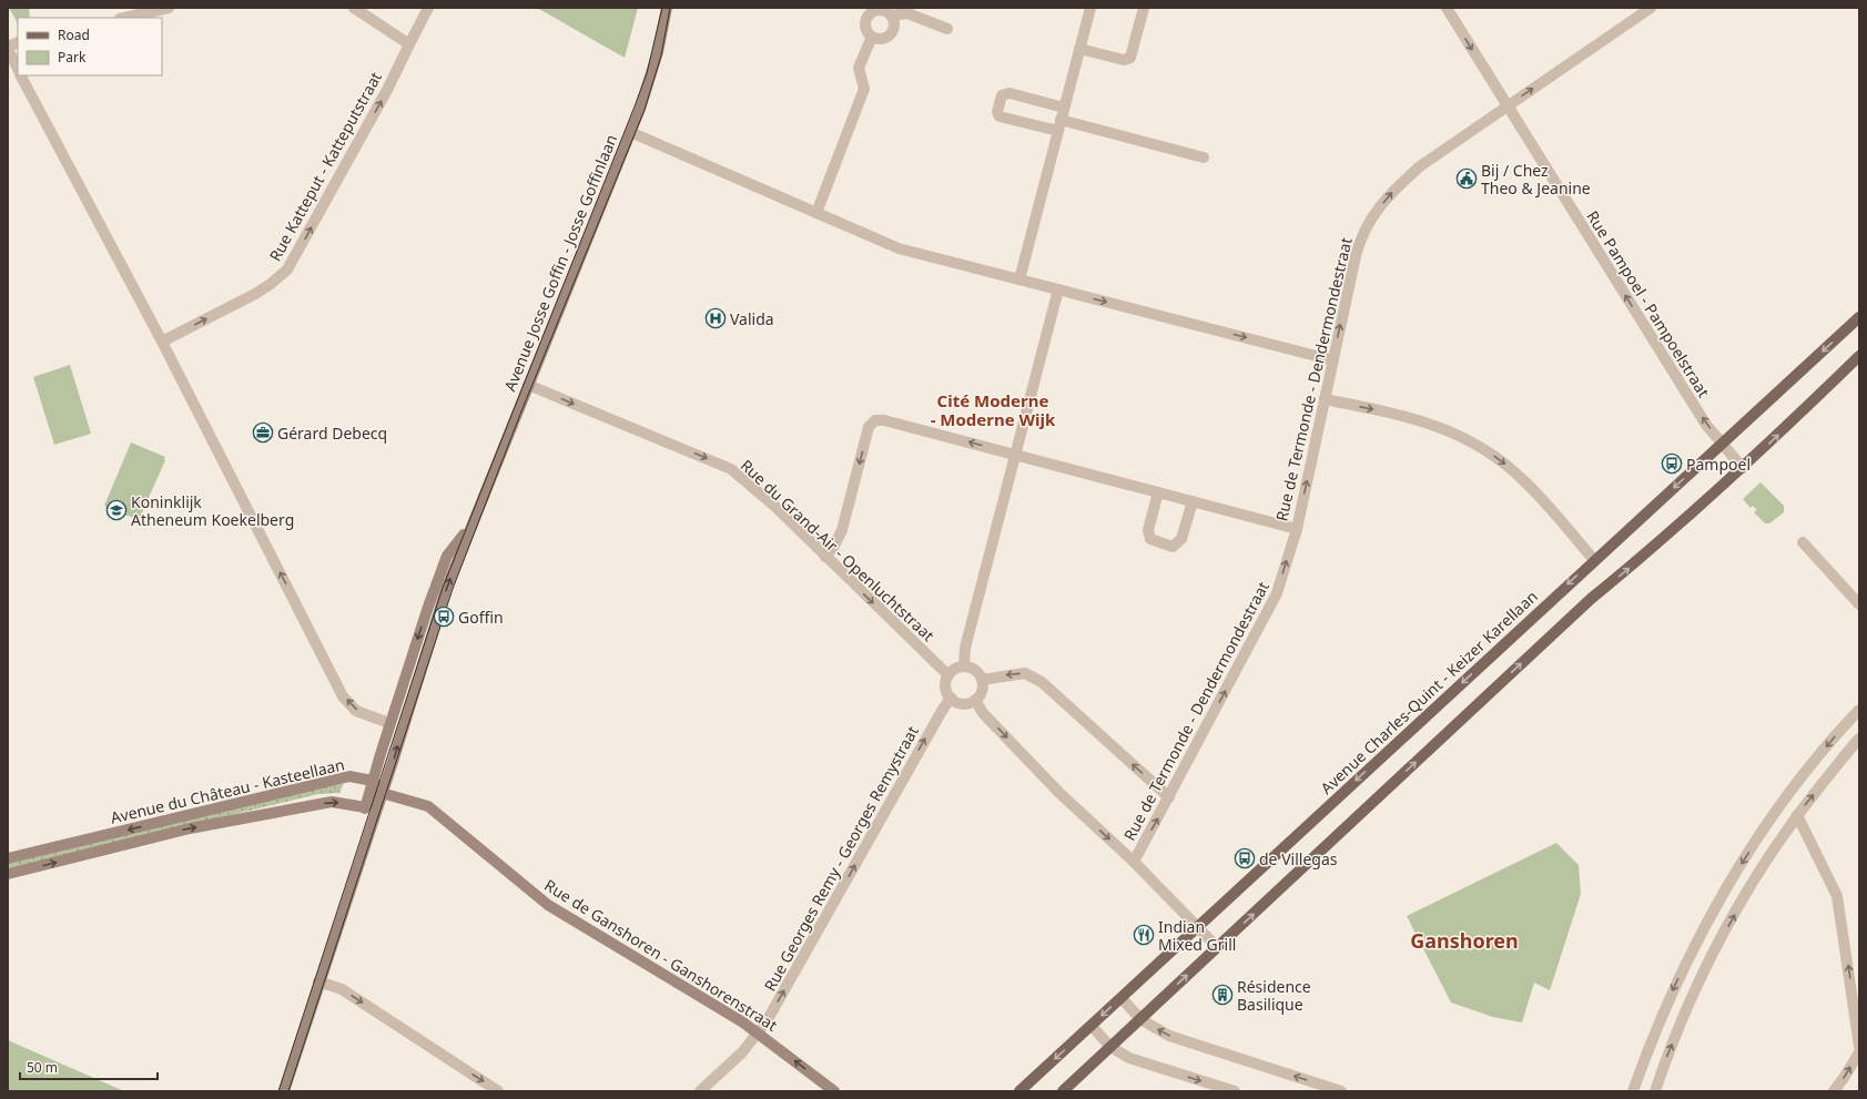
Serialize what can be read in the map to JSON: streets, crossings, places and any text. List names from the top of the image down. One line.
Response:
{"streets":{"main road":["Avenue Josse Goffin - Josse Goffinlaan","Avenue Charles-Quint - Keizer Karellaan","Avenue du Château - Kasteellaan","Rue de Ganshoren - Ganshorenstraat"],"street":["Rue Katteput - Katteputstraat","Rue Pampoel - Pampoelstraat","Rue de Termonde - Dendermondestraat","Rue du Grand-Air - Openluchtstraat","Rue Georges Remy - Georges Remystraat"]},"crossings":[["Avenue Josse Goffin - Josse Goffinlaan","Rue du Grand-Air - Openluchtstraat"],["Avenue Josse Goffin - Josse Goffinlaan","Avenue du Château - Kasteellaan"],["Avenue Josse Goffin - Josse Goffinlaan","Rue de Ganshoren - Ganshorenstraat"],["Rue Pampoel - Pampoelstraat","Rue de Termonde - Dendermondestraat"],["Rue Pampoel - Pampoelstraat","Avenue Charles-Quint - Keizer Karellaan"],["Rue du Grand-Air - Openluchtstraat","Rue Georges Remy - Georges Remystraat"],["Rue Georges Remy - Georges Remystraat","Rue de Ganshoren - Ganshorenstraat"]],"one_way":["Rue Katteput - Katteputstraat","Rue de Termonde - Dendermondestraat","Rue du Grand-Air - Openluchtstraat","Rue Georges Remy - Georges Remystraat"],"districts":["Cité Moderne - Moderne Wijk","Ganshoren"],"places":{"public building":["Bij / Chez Theo & Jeanine"],"hospital":["Valida"],"office":["Gérard Debecq"],"bus stop":["Pampoel","Goffin","de Villegas"],"school or university":["Koninklijk Atheneum Koekelberg"],"restaurant":["Indian Mixed Grill"],"building":["Résidence Basilique"]},"legend":["Road","Park"],"scale_bar":"50 m"}
